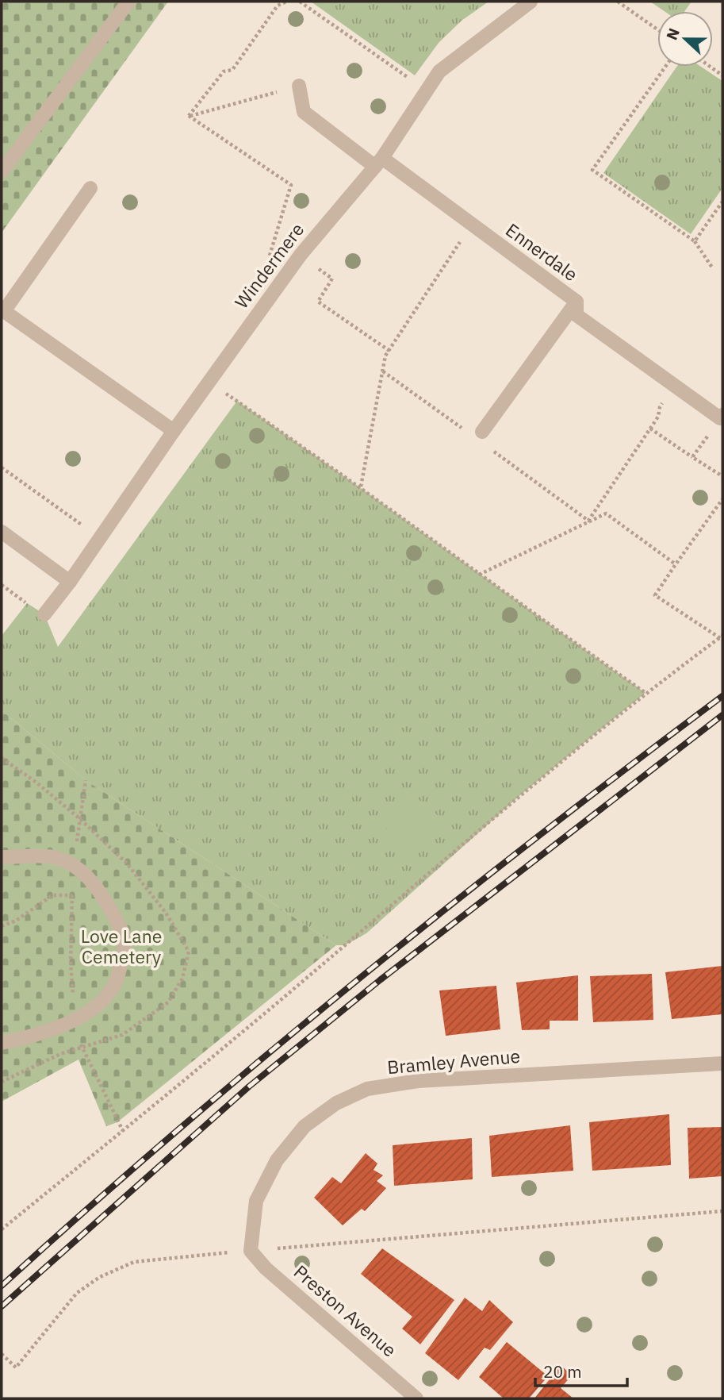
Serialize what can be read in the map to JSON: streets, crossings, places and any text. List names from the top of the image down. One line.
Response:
{"streets":{"street":["Ennerdale","Windermere","Bramley Avenue","Preston Avenue"]},"crossings":[["Ennerdale","Windermere"],["Bramley Avenue","Preston Avenue"]],"parks":["Love Lane Cemetery"],"scale_bar":"20 m","north":"left"}
